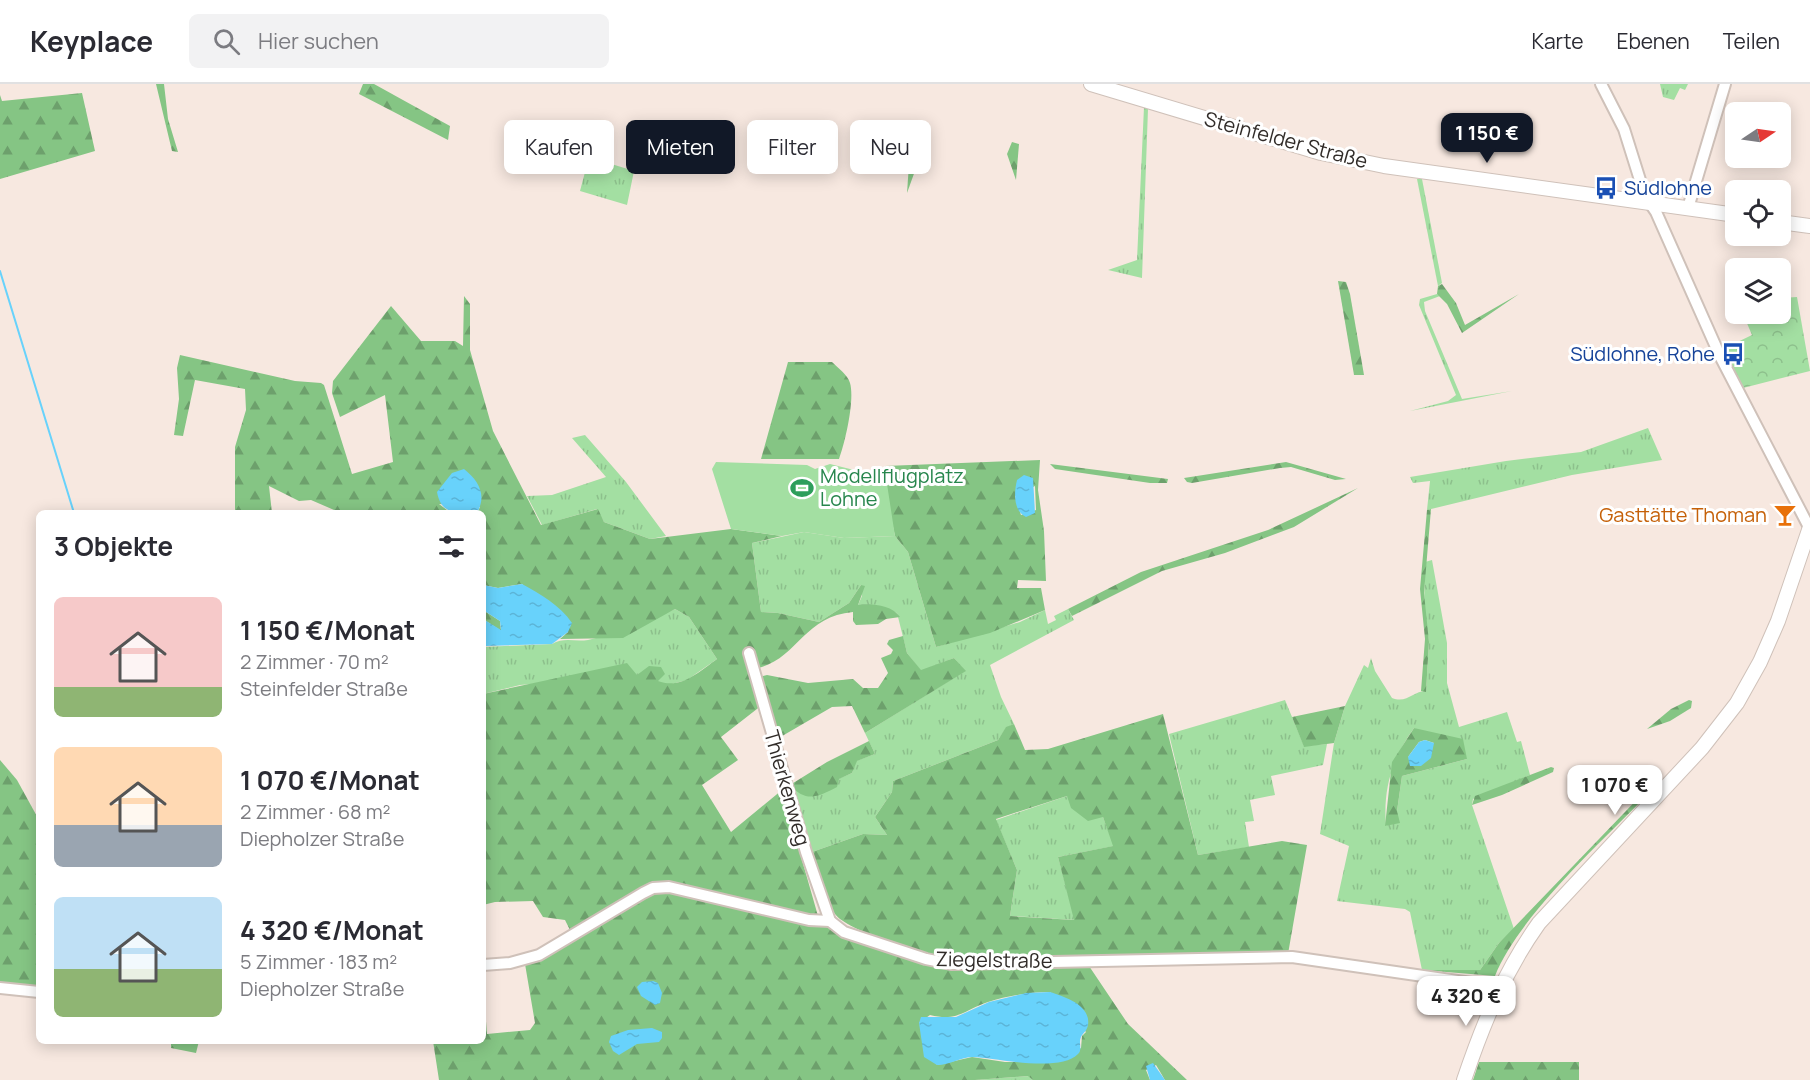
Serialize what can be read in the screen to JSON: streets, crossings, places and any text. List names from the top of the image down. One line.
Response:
{"streets":{"main road":["Steinfelder Straße"],"street":["Thierkenweg","Ziegelstraße"]},"crossings":[["Thierkenweg","Ziegelstraße"]],"places":{"bus stop":["Südlohne","Südlohne, Rohe"],"sports":["Modellflugplatz Lohne"],"bar":["Gasttätte Thoman"]},"north":"right","page":{"header":"Keyplace","search":"Hier suchen","nav":["Karte","Ebenen","Teilen"],"price":["1 150 €","1 070 €","4 320 €"],"chip":["Kaufen","Mieten","Filter","Neu"],"heading":"3 Objekte","list":[{"name":"1 150 €/Monat","note":"2 Zimmer · 70 m² · Steinfelder Straße"},{"name":"1 070 €/Monat","note":"2 Zimmer · 68 m² · Diepholzer Straße"},{"name":"4 320 €/Monat","note":"5 Zimmer · 183 m² · Diepholzer Straße"}]}}
